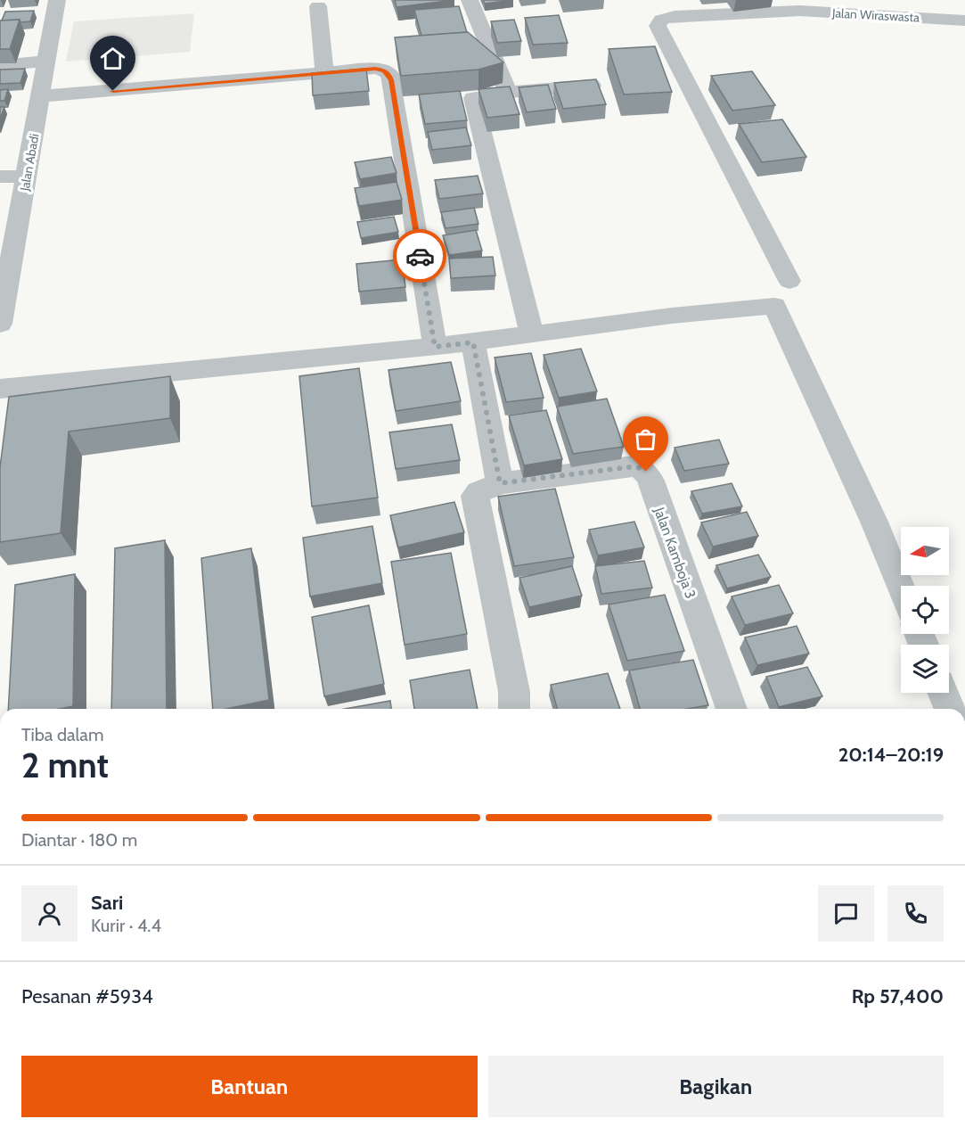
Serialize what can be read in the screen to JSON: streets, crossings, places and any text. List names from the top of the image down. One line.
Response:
{"streets":{"street":["Jalan Wiraswasta","Jalan Abadi","Jalan Kamboja 3"]},"north":"left","page":{"heading":["2 mnt","Tiba dalam","20:14–20:19"],"panel":["Sari","Kurir · 4.4","Pesanan #5934","Rp 57,400"],"bar":"Diantar · 180 m","buttons":["Bantuan","Bagikan"]}}
